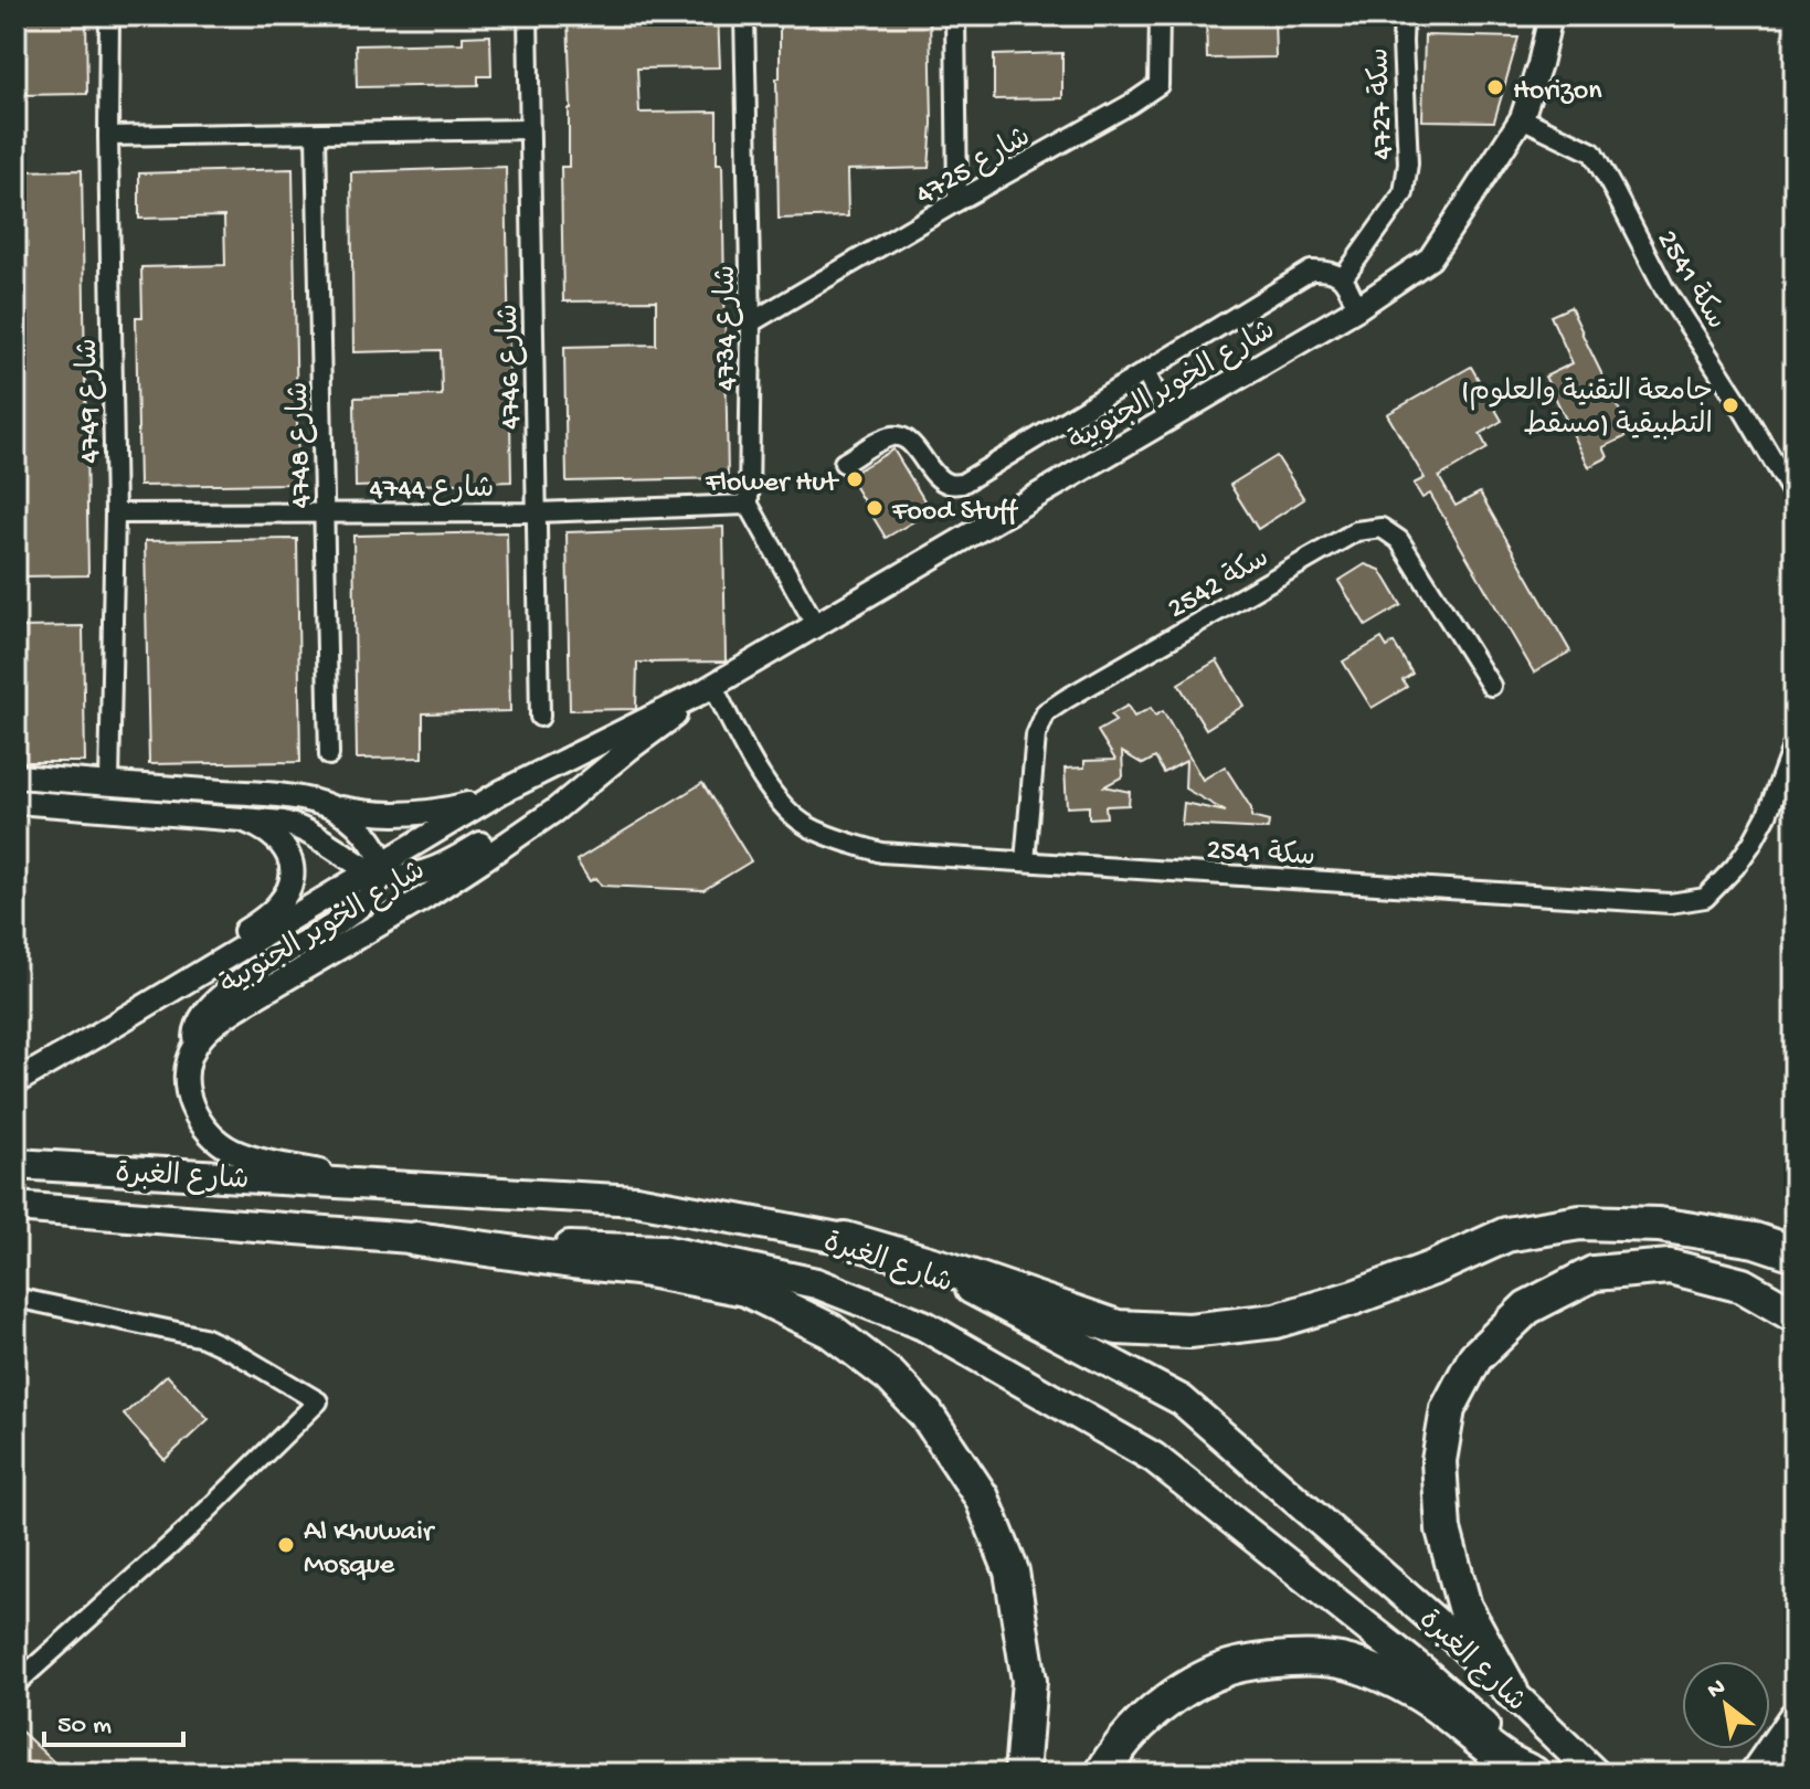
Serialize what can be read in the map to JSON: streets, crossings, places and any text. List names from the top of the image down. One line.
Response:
{"streets":{"main road":["شارع الغبرة"],"street":["سكة 4727","4725 شارع","سكة 2541","4734 شارع","4746 شارع","شارع الخوير الجنوبية","4749 شارع","4748 شارع","4744 شارع","سكة 2542"]},"crossings":[["4725 شارع","4734 شارع"],["سكة 2541","شارع الخوير الجنوبية"],["سكة 2541","سكة 2542"],["4734 شارع","شارع الخوير الجنوبية"],["4734 شارع","4744 شارع"],["4746 شارع","4744 شارع"],["شارع الخوير الجنوبية","4749 شارع"],["4749 شارع","4744 شارع"],["4748 شارع","4744 شارع"]],"places":["Horizon","(جامعة التقنية والعلوم التطبيقية (مسقط","Flower Hut","Food Stuff","Al Khuwair Mosque"],"scale_bar":"50 m","north":"top left"}
